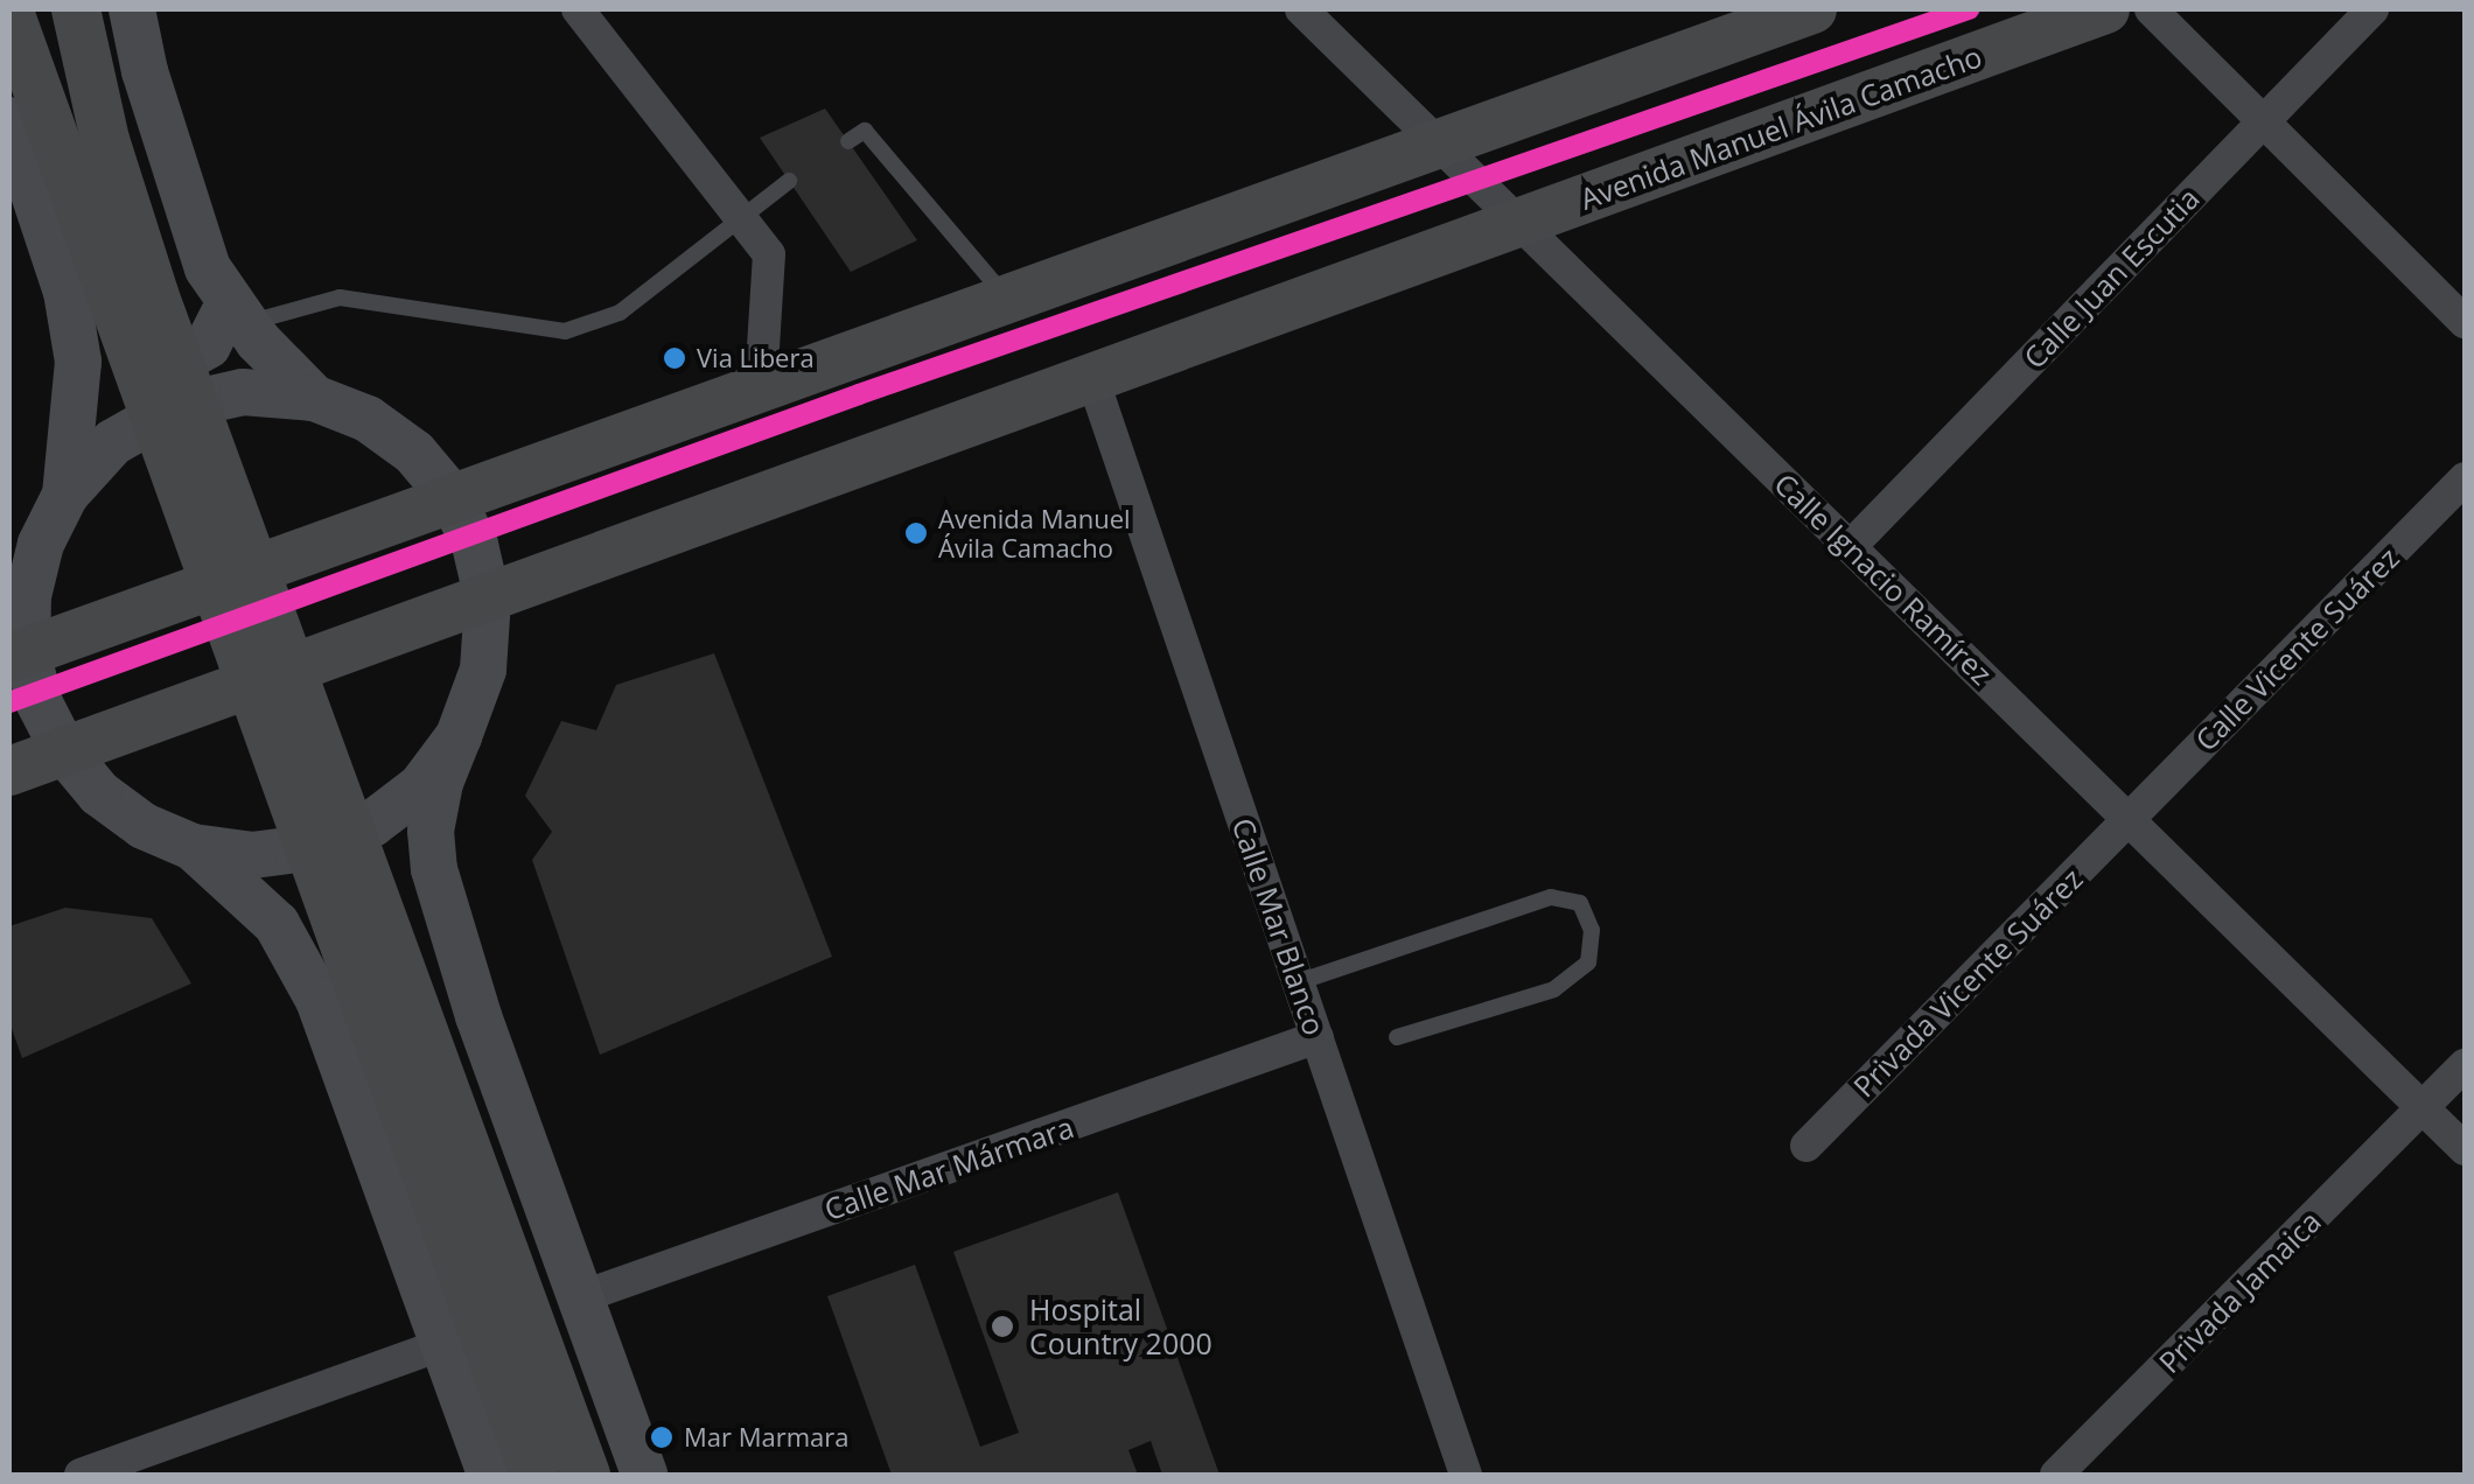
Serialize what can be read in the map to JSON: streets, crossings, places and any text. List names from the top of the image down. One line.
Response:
{"streets":{"main road":["Avenida Manuel Ávila Camacho"],"street":["Calle Juan Escutia","Calle Ignacio Ramírez","Calle Vicente Suárez","Calle Mar Blanco","Privada Vicente Suárez","Calle Mar Mármara","Privada Jamaica"]},"crossings":[["Avenida Manuel Ávila Camacho","Calle Ignacio Ramírez"],["Avenida Manuel Ávila Camacho","Calle Mar Blanco"],["Calle Juan Escutia","Calle Ignacio Ramírez"],["Calle Ignacio Ramírez","Calle Vicente Suárez"],["Calle Ignacio Ramírez","Privada Vicente Suárez"],["Calle Ignacio Ramírez","Privada Jamaica"],["Calle Vicente Suárez","Privada Vicente Suárez"],["Calle Mar Blanco","Calle Mar Mármara"]],"places":["Via Libera","Avenida Manuel Ávila Camacho","Hospital Country 2000","Mar Marmara"]}
